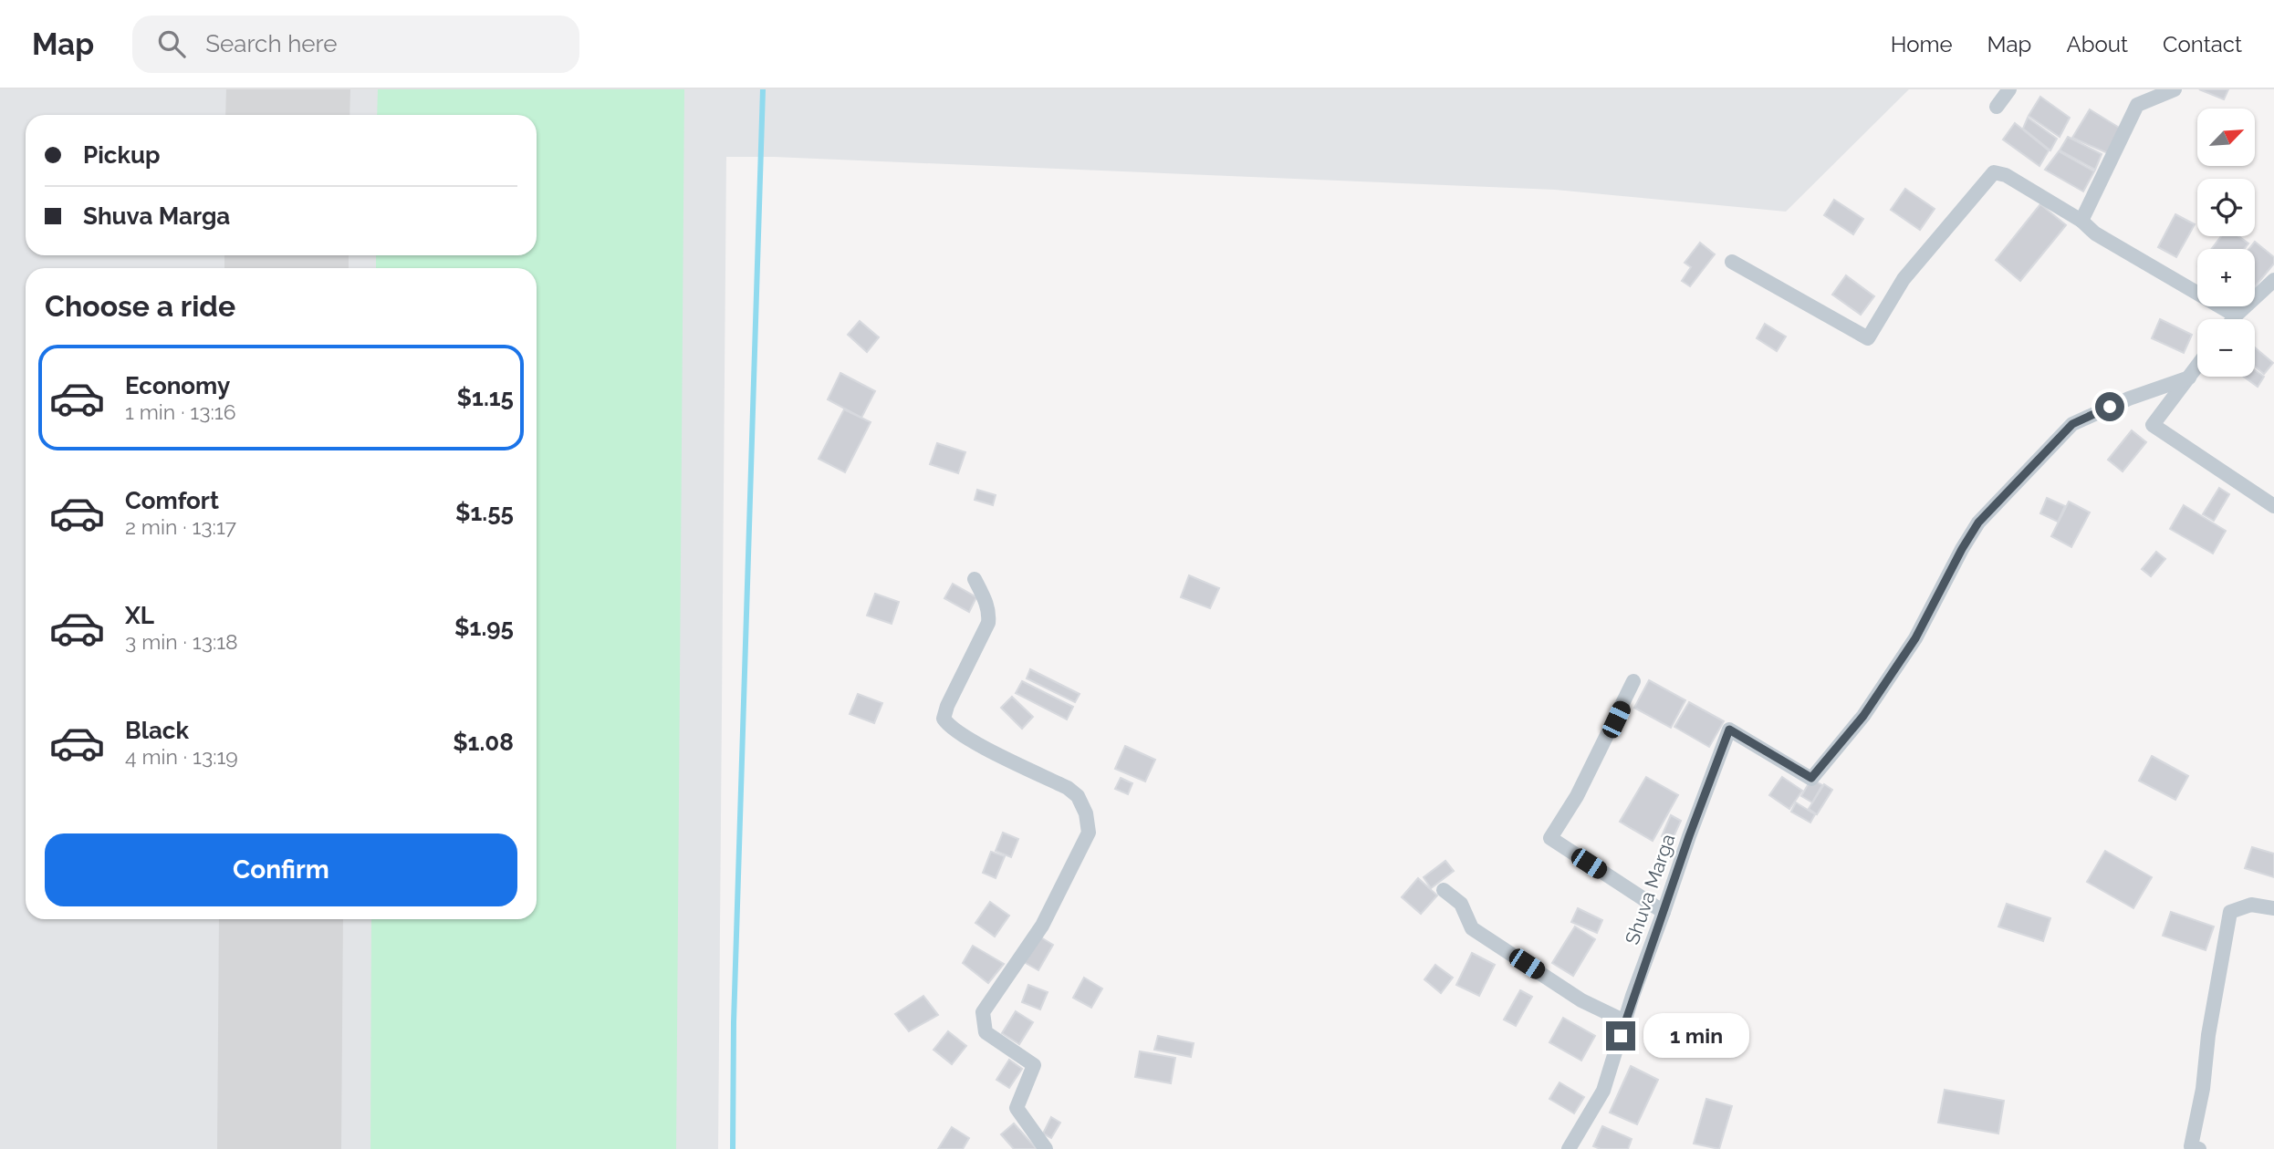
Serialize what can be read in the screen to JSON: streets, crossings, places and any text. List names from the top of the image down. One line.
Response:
{"streets":{"street":["Shuva Marga"]},"north":"top right","page":{"header":"Map","search":"Search here","nav":["Home","Map","About","Contact"],"map_buttons":["+","−"],"banner":["Pickup","Shuva Marga"],"heading":"Choose a ride","list":[{"name":"Economy","note":"1 min · 13:16","value":"$1.15"},{"name":"Comfort","note":"2 min · 13:17","value":"$1.55"},{"name":"XL","note":"3 min · 13:18","value":"$1.95"},{"name":"Black","note":"4 min · 13:19","value":"$1.08"}],"buttons":"Confirm","bubble":"1 min"}}
